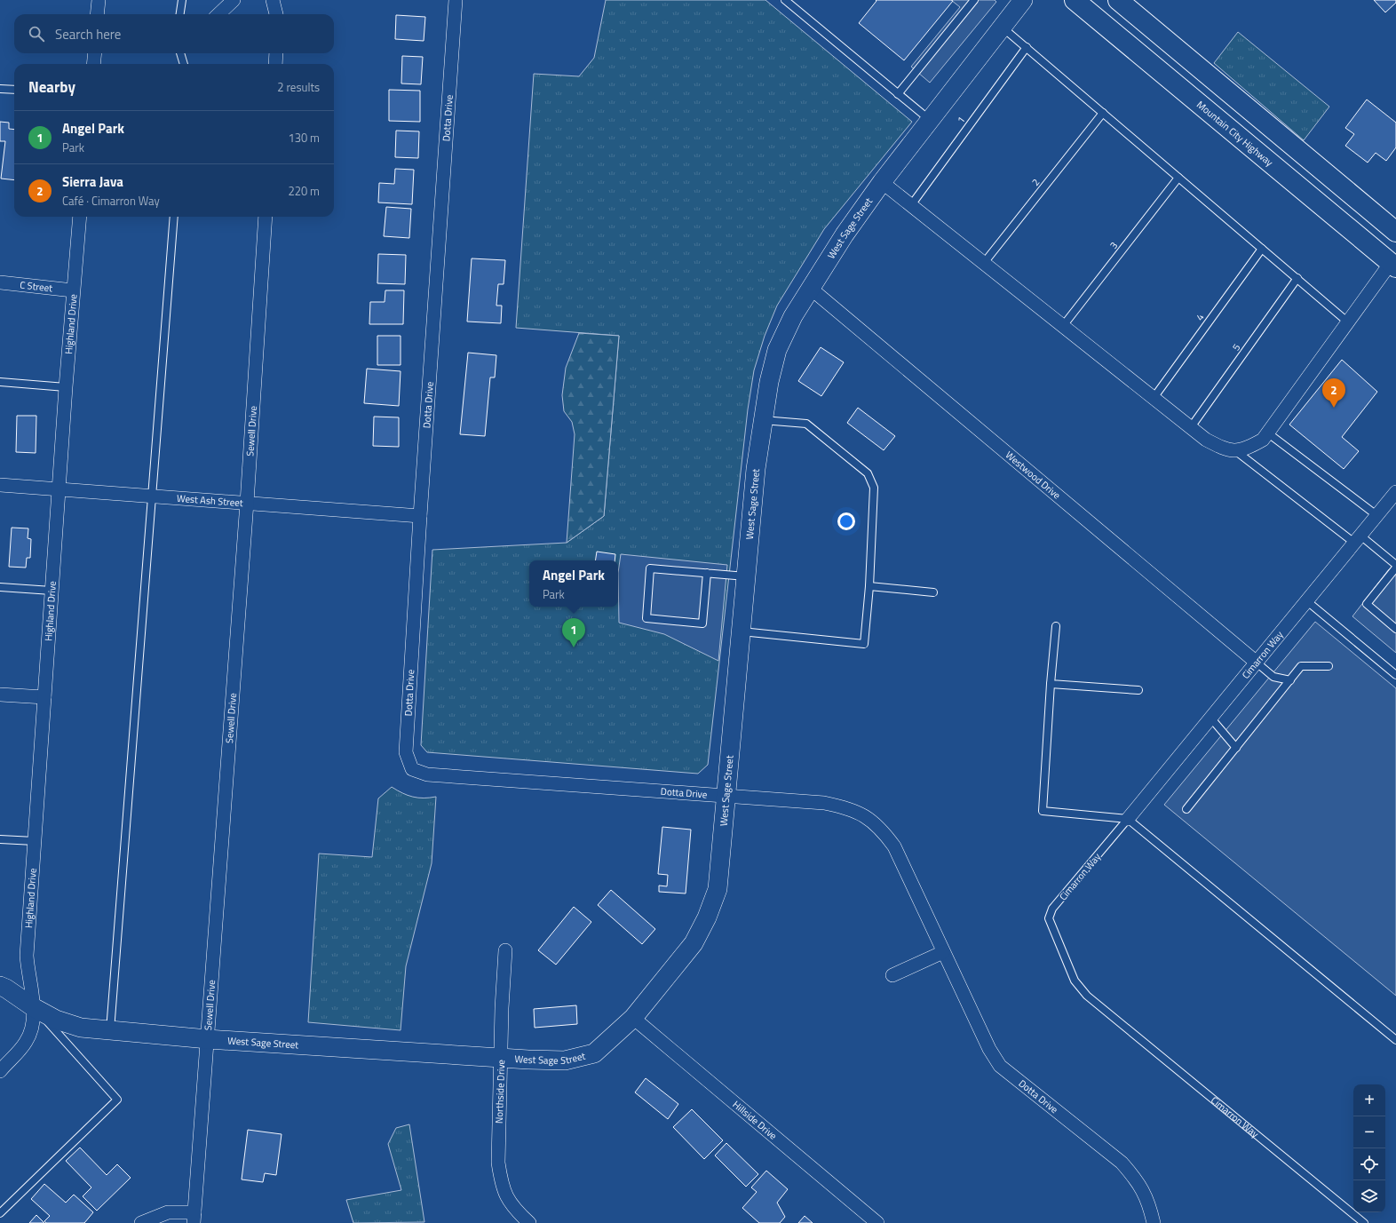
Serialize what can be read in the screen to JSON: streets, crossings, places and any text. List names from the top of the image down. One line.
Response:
{"streets":{"main road":["Mountain City Highway"],"street":["Dotta Drive","West Sage Street","C Street","Highland Drive","Sewell Drive","Westwood Drive","West Ash Street","Cimarron Way","Northside Drive","Hillside Drive"],"lane":["1","2","3","4","5"]},"crossings":[["Dotta Drive","West Sage Street"],["Dotta Drive","West Ash Street"],["West Sage Street","Highland Drive"],["West Sage Street","Sewell Drive"],["West Sage Street","Westwood Drive"],["West Sage Street","Northside Drive"],["West Sage Street","Hillside Drive"],["C Street","Highland Drive"],["Highland Drive","West Ash Street"],["Sewell Drive","West Ash Street"],["Westwood Drive","Cimarron Way"]],"page":{"search":"Search here","heading":["Nearby","2 results"],"list":[{"mark":"1","name":"Angel Park","note":"Park","value":"130 m"},{"mark":"2","name":"Sierra Java","note":"Café · Cimarron Way","value":"220 m"}],"pins":["2","1"],"popup":["Angel Park","Park"],"map_buttons":["+","−"]}}
